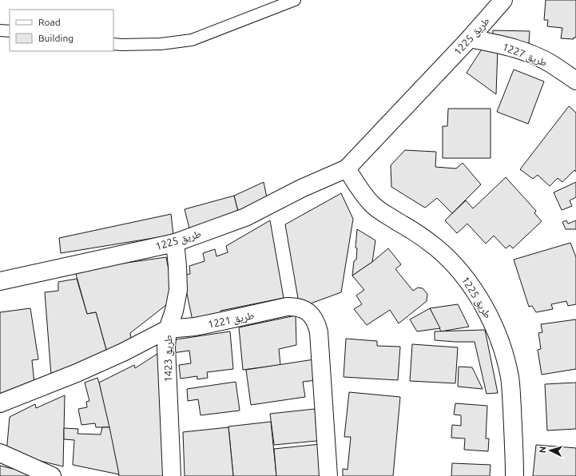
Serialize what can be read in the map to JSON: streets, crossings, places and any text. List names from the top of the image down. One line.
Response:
{"streets":{"street":["طريق 1225","طريق 1227","طريق 1221","طريق 1423"]},"crossings":[["طريق 1225","طريق 1227"],["طريق 1225","طريق 1423"],["طريق 1221","طريق 1423"]],"legend":["Road","Building"],"north":"left"}
